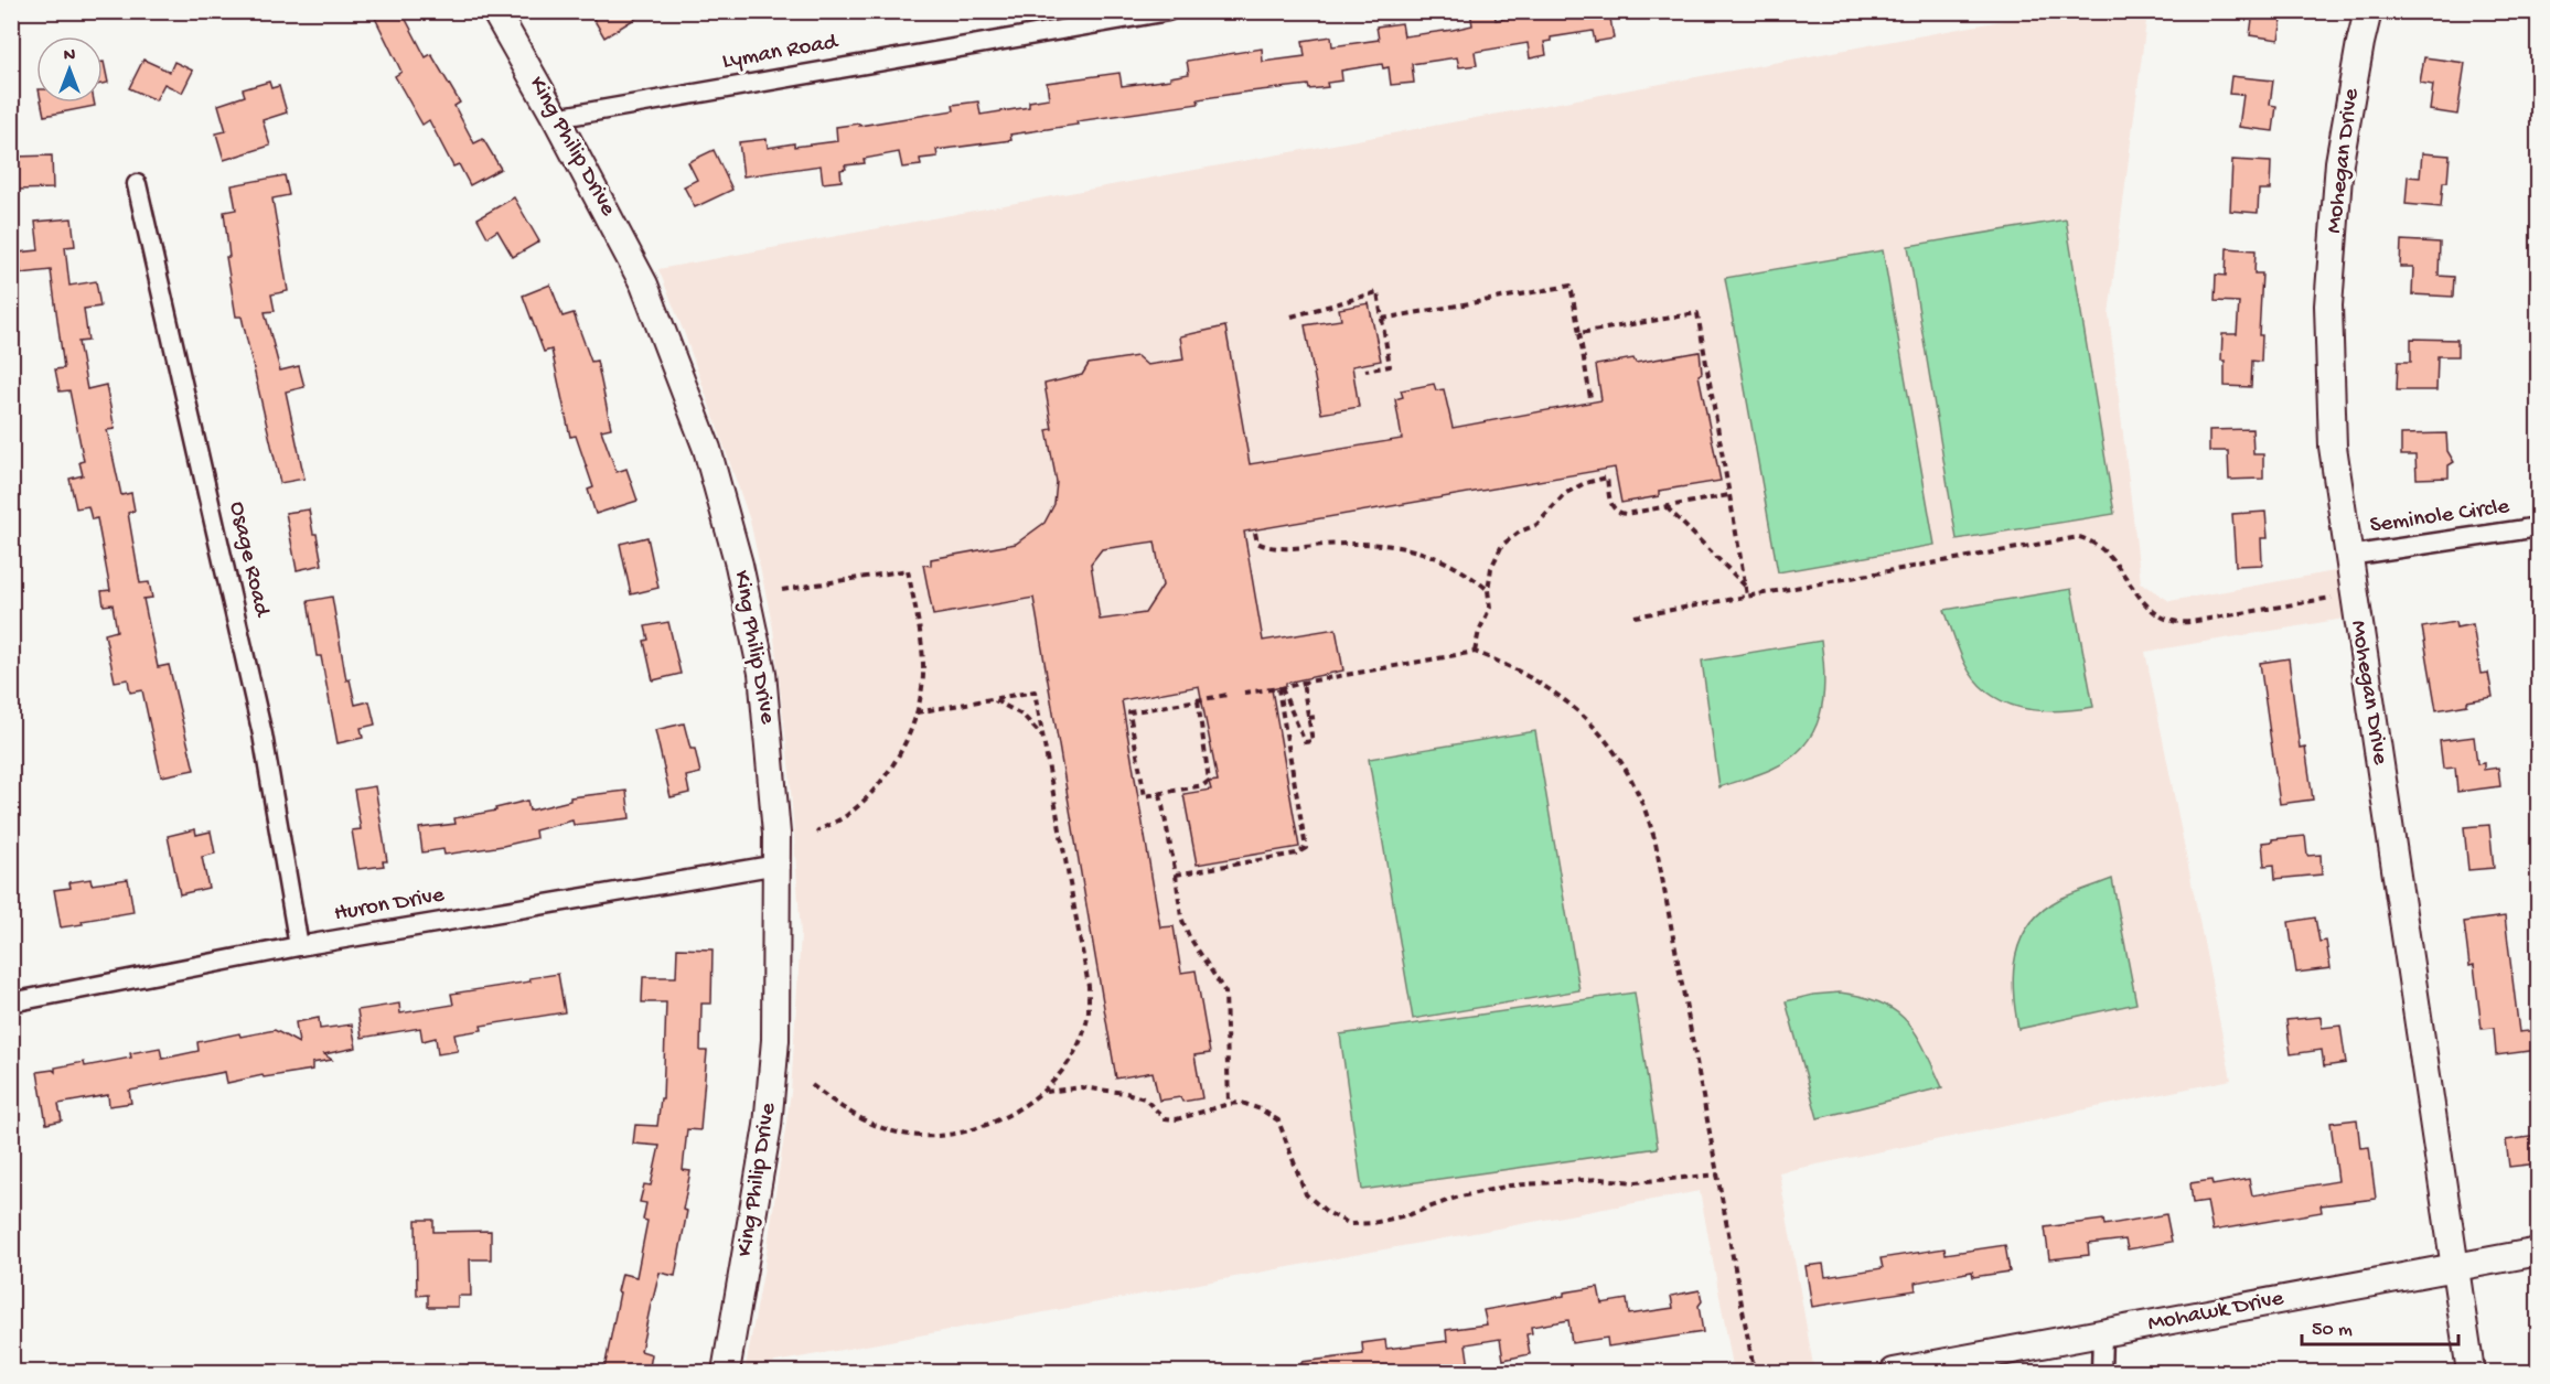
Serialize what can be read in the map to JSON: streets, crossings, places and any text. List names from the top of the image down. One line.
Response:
{"streets":{"street":["Lyman Road","King Philip Drive","Mohegan Drive","Seminole Circle","Osage Road","Huron Drive","Mohawk Drive"]},"crossings":[["Lyman Road","King Philip Drive"],["King Philip Drive","Huron Drive"],["Mohegan Drive","Seminole Circle"],["Mohegan Drive","Mohawk Drive"],["Osage Road","Huron Drive"]],"scale_bar":"50 m","north":"top"}
